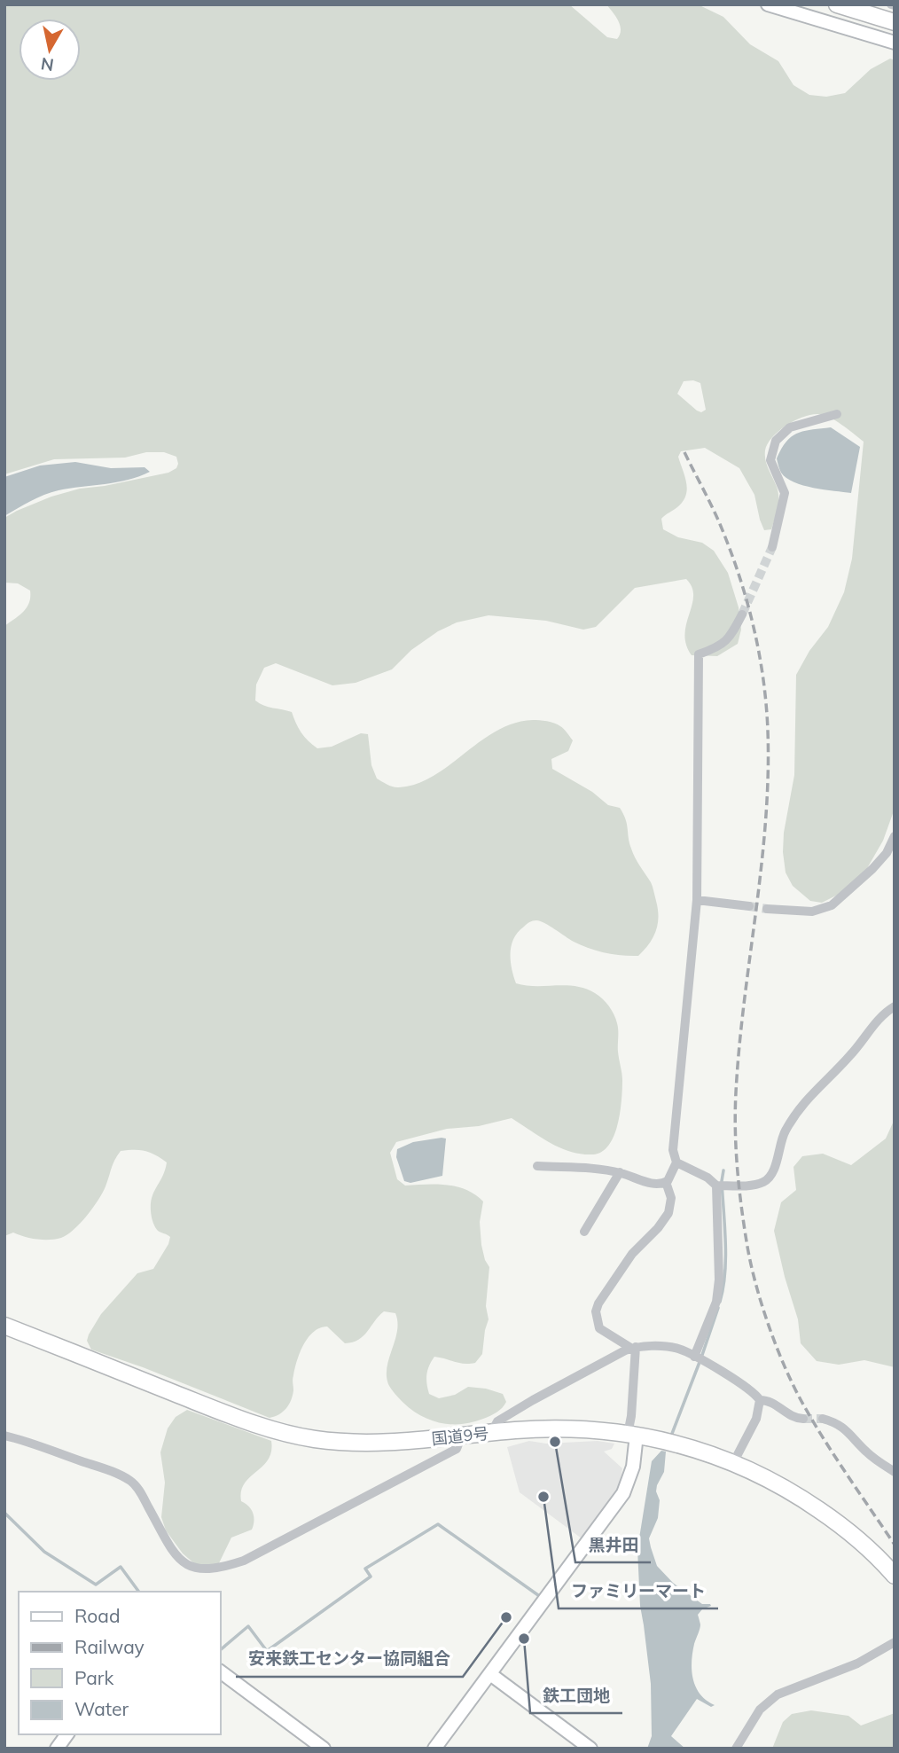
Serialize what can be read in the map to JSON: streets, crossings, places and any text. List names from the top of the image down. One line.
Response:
{"streets":{"highway":["国道9号"]},"places":["黒井田","ファミリーマート","安来鉄工センター協同組合","鉄工団地"],"legend":["Road","Railway","Park","Water"],"north":"bottom"}
